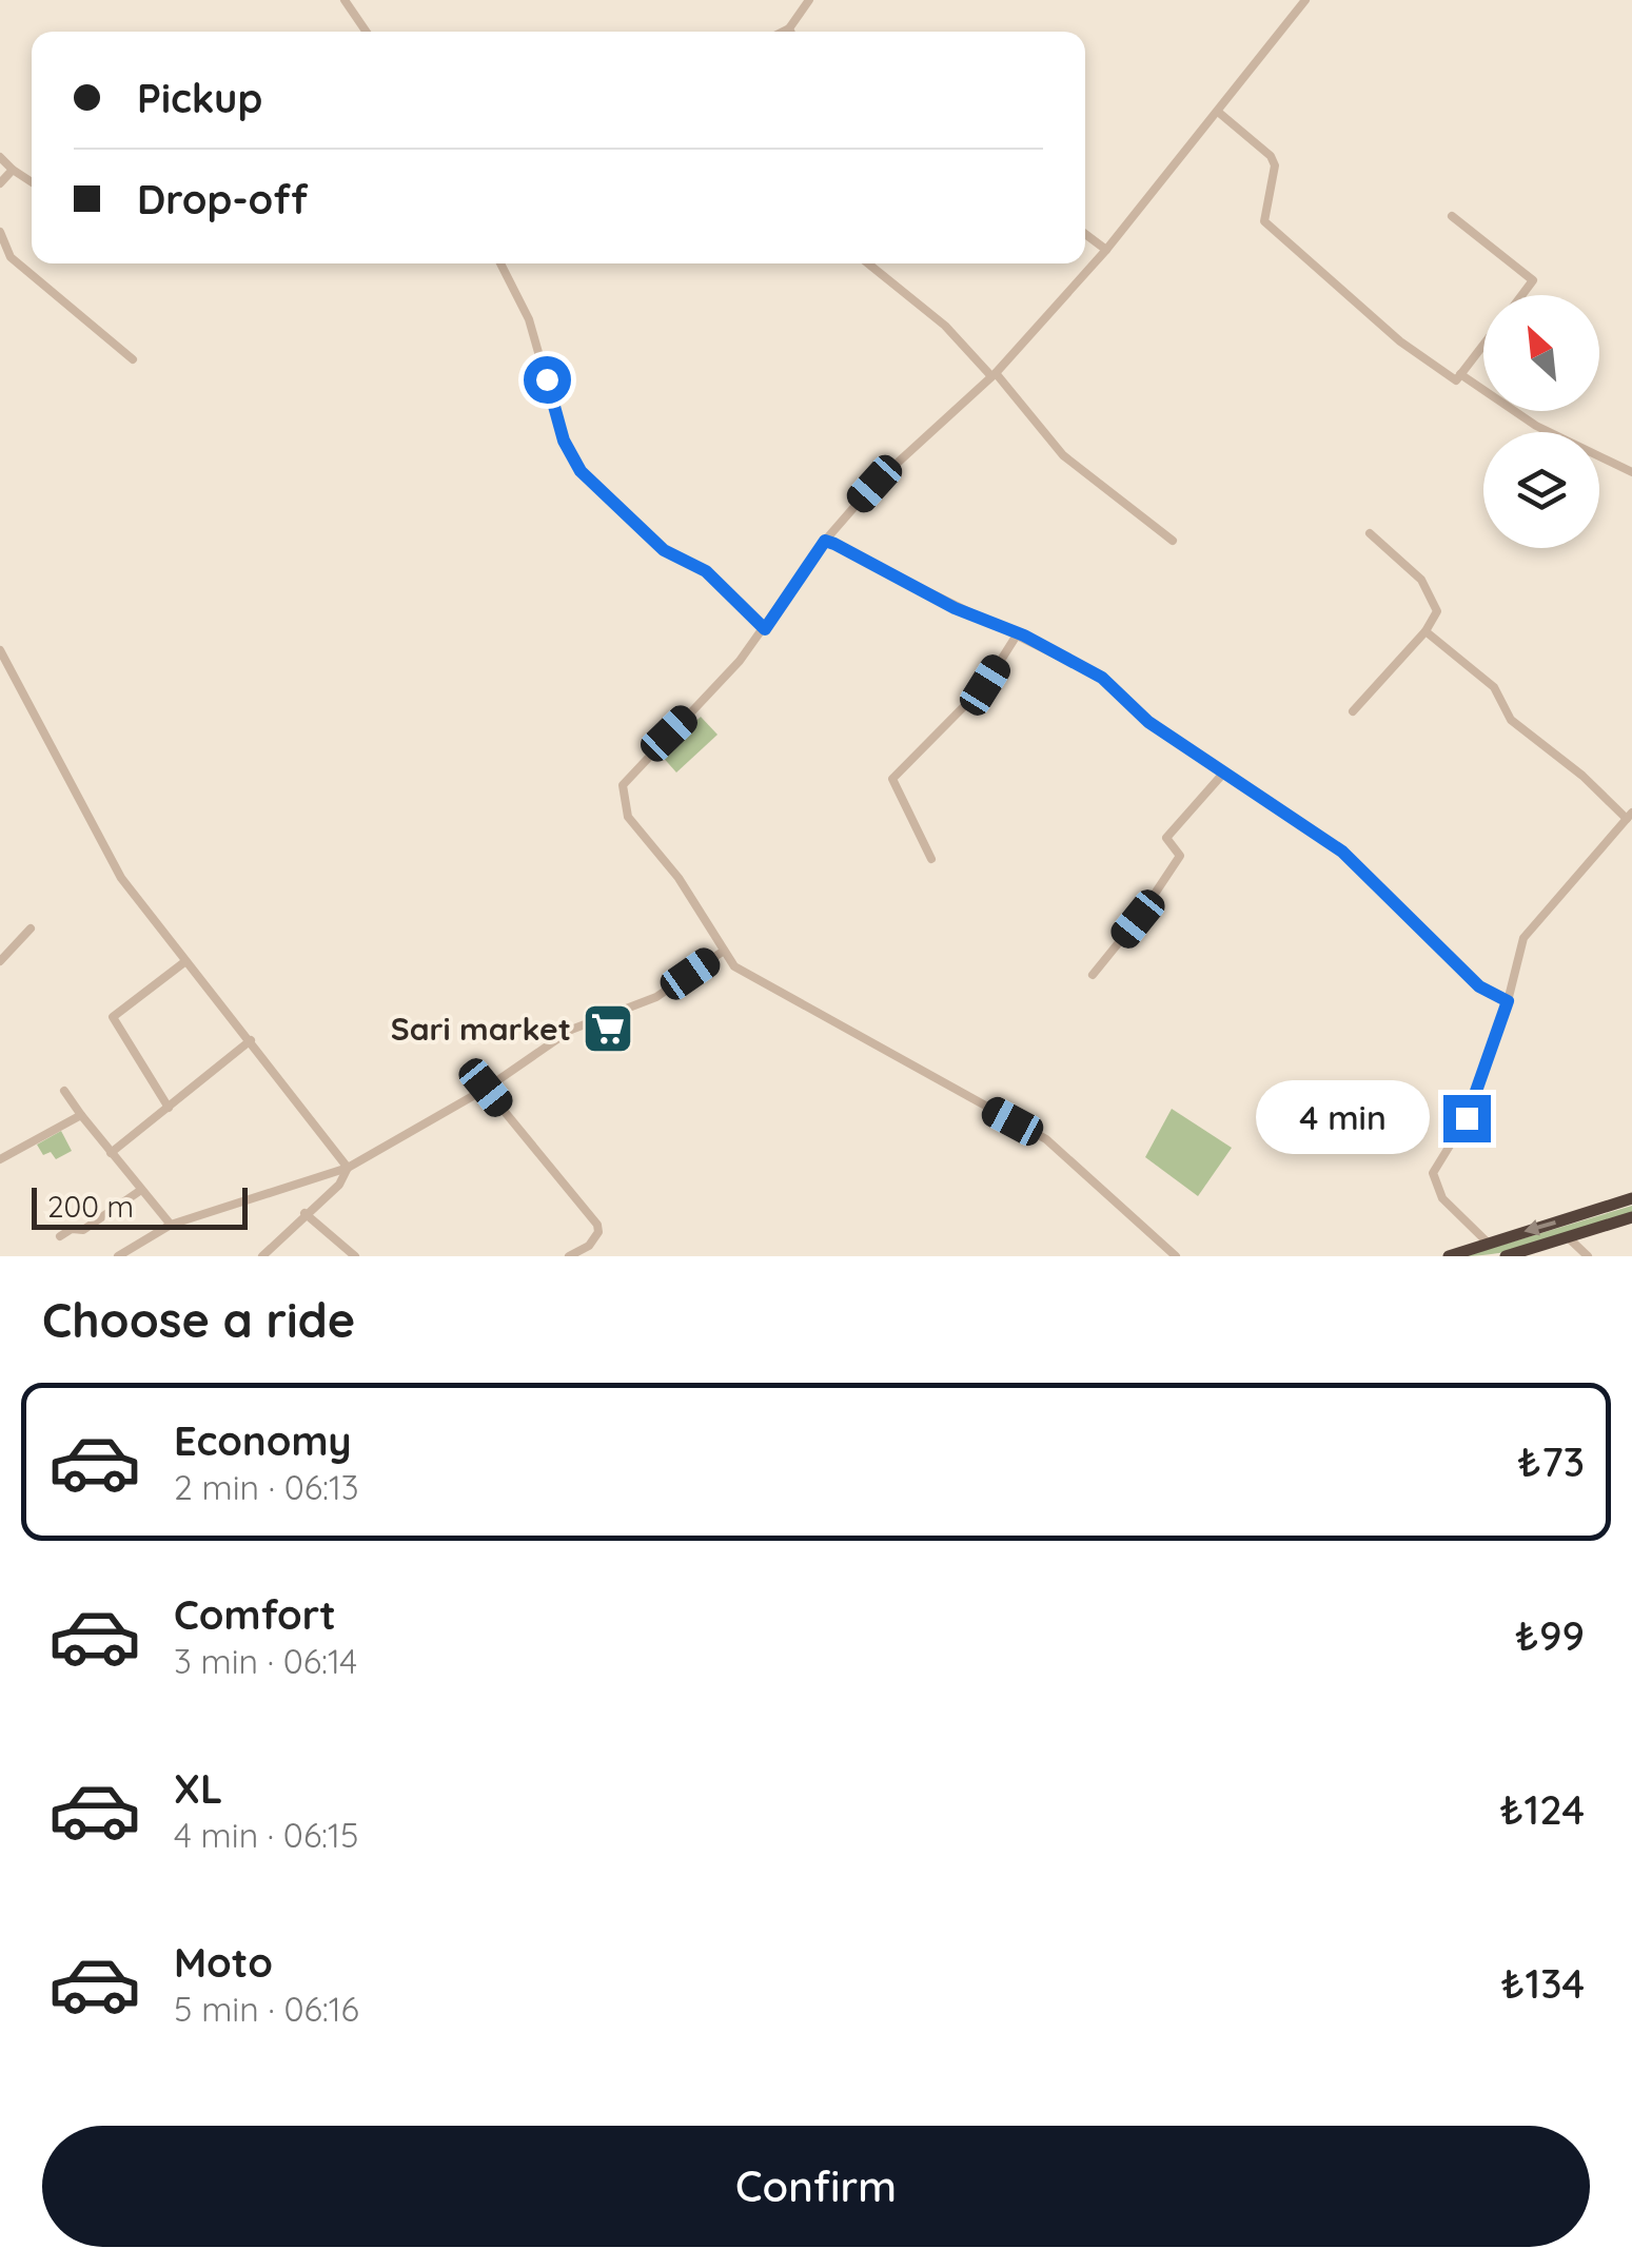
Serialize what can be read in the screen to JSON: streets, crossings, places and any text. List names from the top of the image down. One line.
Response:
{"places":{"supermarket":["Sari market"]},"scale_bar":"200 m","north":"top left","page":{"banner":["Pickup","Drop-off"],"bubble":"4 min","scale":"200 m","heading":"Choose a ride","list":[{"name":"Economy","note":"2 min · 06:13","value":"₺73"},{"name":"Comfort","note":"3 min · 06:14","value":"₺99"},{"name":"XL","note":"4 min · 06:15","value":"₺124"},{"name":"Moto","note":"5 min · 06:16","value":"₺134"}],"buttons":"Confirm"}}
